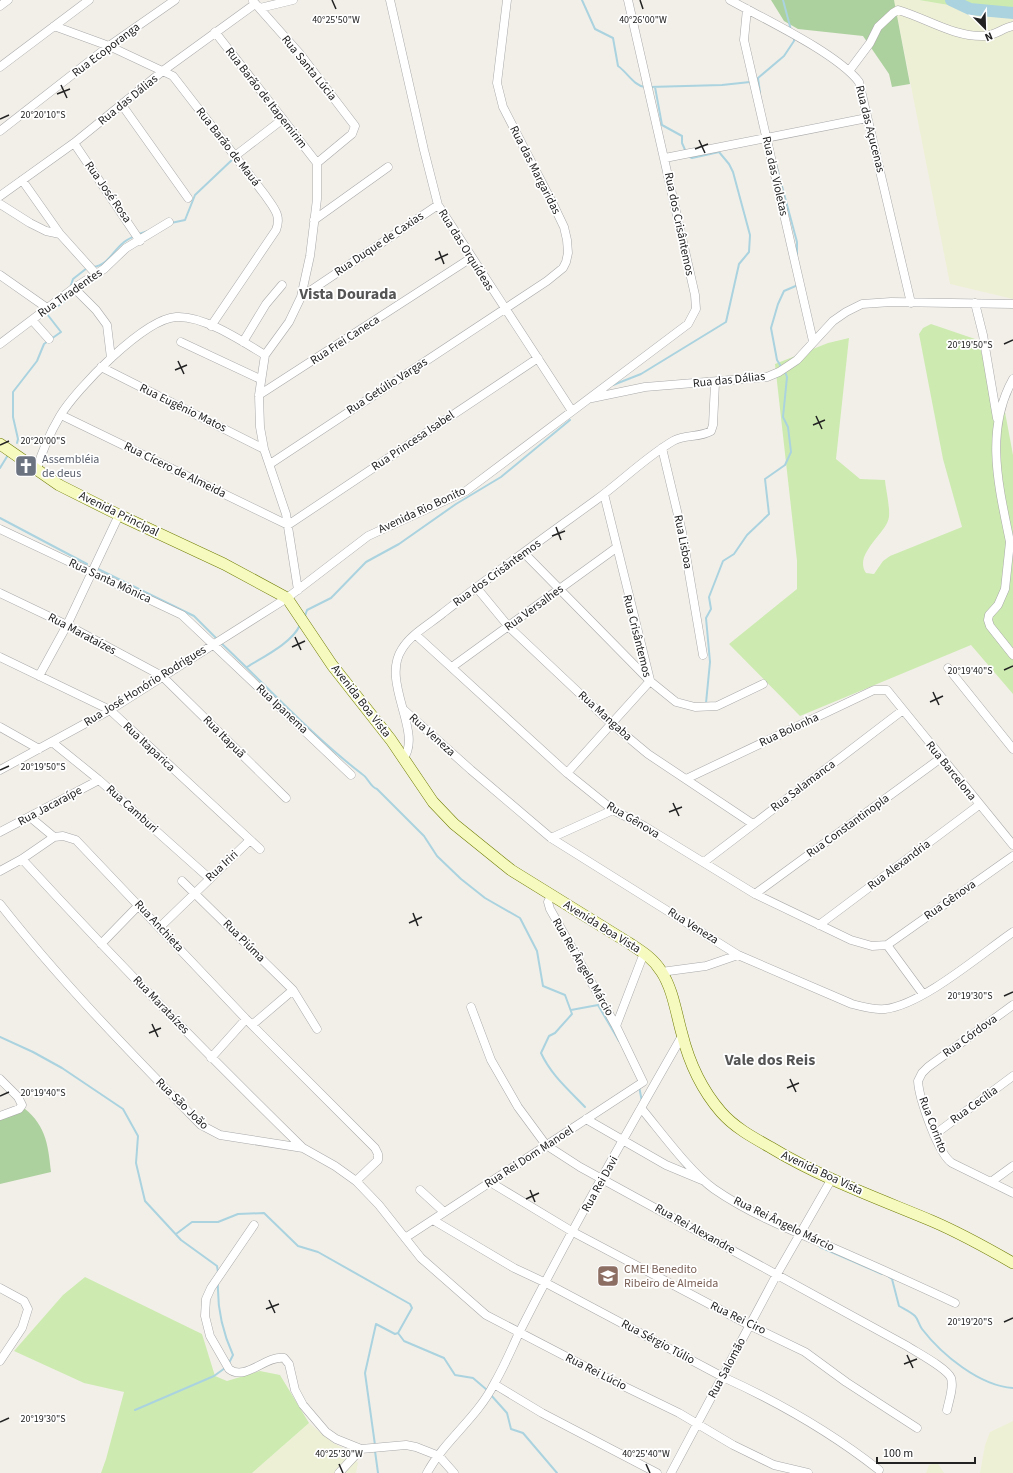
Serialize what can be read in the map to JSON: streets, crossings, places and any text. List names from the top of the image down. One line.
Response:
{"streets":{"street":["Rua Ecoporanga","Rua Santa Lúcia","Rua Barão de Itapemirim","Rua das Dálias","Rua das Açucenas","Rua Barão de Mauá","Rua das Margaridas","Rua das Violetas","Rua José Rosa","Rua dos Crisântemos","Rua Duque de Caxias","Rua das Orquídeas","Rua Tiradentes","Rua Frei Caneca","Rua Getúlio Vargas","Rua Eugênio Matos","Rua Princesa Isabel","Rua Cícero de Almeida","Avenida Rio Bonito","Avenida Principal","Rua Lisboa","Rua Santa Mônica","Rua Versalhes","Rua Marataízes","Rua Crisântemos","Rua José Honório Rodrigues","Avenida Boa Vista","Rua Ipanema","Rua Mangaba","Rua Bolonha","Rua Veneza","Rua Itapuã","Rua Itaparica","Rua Barcelona","Rua Salamanca","Rua Jacaraípe","Rua Camburi","Rua Gênova","Rua Constantinopla","Rua Alexandria","Rua Iriri","Rua Anchieta","Rua Piúma","Rua Rei Ângelo Márcio","Rua Córdova","Rua São João","Rua Cecília","Rua Corinto","Rua Rei Dom Manoel","Rua Rei Davi","Rua Rei Alexandre","Rua Rei Ciro","Rua Sérgio Túlio","Rua Salomão","Rua Rei Lúcio"]},"crossings":[["Rua Ecoporanga","Rua Barão de Mauá"],["Rua Santa Lúcia","Rua Barão de Itapemirim"],["Rua Santa Lúcia","Rua das Dálias"],["Rua Barão de Itapemirim","Rua das Dálias"],["Rua das Dálias","Rua das Açucenas"],["Rua das Dálias","Rua Barão de Mauá"],["Rua das Dálias","Rua das Violetas"],["Rua das Dálias","Rua José Rosa"],["Rua das Dálias","Rua dos Crisântemos"],["Rua das Açucenas","Rua das Violetas"],["Rua das Margaridas","Rua das Orquídeas"],["Rua das Margaridas","Rua Getúlio Vargas"],["Rua José Rosa","Rua Tiradentes"],["Rua dos Crisântemos","Rua das Orquídeas"],["Rua dos Crisântemos","Avenida Rio Bonito"],["Rua dos Crisântemos","Rua Lisboa"],["Rua dos Crisântemos","Rua Crisântemos"],["Rua dos Crisântemos","Avenida Boa Vista"],["Rua dos Crisântemos","Rua Mangaba"],["Rua dos Crisântemos","Rua Veneza"],["Rua dos Crisântemos","Rua Gênova"],["Rua Duque de Caxias","Rua das Orquídeas"],["Rua das Orquídeas","Rua Frei Caneca"],["Rua das Orquídeas","Rua Getúlio Vargas"],["Rua das Orquídeas","Rua Princesa Isabel"],["Rua das Orquídeas","Avenida Rio Bonito"],["Rua Princesa Isabel","Rua Cícero de Almeida"],["Avenida Rio Bonito","Avenida Principal"],["Avenida Rio Bonito","Rua José Honório Rodrigues"],["Avenida Rio Bonito","Avenida Boa Vista"],["Avenida Principal","Rua José Honório Rodrigues"],["Avenida Principal","Avenida Boa Vista"],["Rua Santa Mônica","Rua José Honório Rodrigues"],["Rua Santa Mônica","Rua Ipanema"],["Rua Versalhes","Rua Crisântemos"],["Rua Versalhes","Rua Mangaba"],["Rua Versalhes","Rua Gênova"],["Rua Marataízes","Rua José Honório Rodrigues"],["Rua Marataízes","Rua Itapuã"],["Rua Marataízes","Rua São João"],["Rua Crisântemos","Rua Mangaba"],["Rua Crisântemos","Rua Gênova"],["Rua José Honório Rodrigues","Avenida Boa Vista"],["Rua José Honório Rodrigues","Rua Ipanema"],["Rua José Honório Rodrigues","Rua Itapuã"],["Rua José Honório Rodrigues","Rua Itaparica"],["Rua José Honório Rodrigues","Rua Camburi"],["Avenida Boa Vista","Rua Rei Ângelo Márcio"],["Avenida Boa Vista","Rua Rei Davi"],["Avenida Boa Vista","Rua Salomão"],["Rua Mangaba","Rua Bolonha"],["Rua Mangaba","Rua Salamanca"],["Rua Bolonha","Rua Barcelona"],["Rua Itaparica","Rua Iriri"],["Rua Barcelona","Rua Salamanca"],["Rua Barcelona","Rua Constantinopla"],["Rua Barcelona","Rua Alexandria"],["Rua Salamanca","Rua Gênova"],["Rua Jacaraípe","Rua Camburi"],["Rua Camburi","Rua Iriri"],["Rua Gênova","Rua Constantinopla"],["Rua Gênova","Rua Alexandria"],["Rua Iriri","Rua Piúma"],["Rua Anchieta","Rua São João"],["Rua Rei Ângelo Márcio","Rua Rei Dom Manoel"],["Rua Rei Ângelo Márcio","Rua Rei Davi"],["Rua Rei Ângelo Márcio","Rua Salomão"],["Rua Córdova","Rua Corinto"],["Rua São João","Rua Rei Dom Manoel"],["Rua São João","Rua Rei Lúcio"],["Rua Cecília","Rua Corinto"],["Rua Rei Dom Manoel","Rua Rei Alexandre"],["Rua Rei Dom Manoel","Rua Rei Ciro"],["Rua Rei Dom Manoel","Rua Sérgio Túlio"],["Rua Rei Dom Manoel","Rua Rei Lúcio"],["Rua Rei Davi","Rua Rei Alexandre"],["Rua Rei Davi","Rua Rei Ciro"],["Rua Rei Davi","Rua Sérgio Túlio"],["Rua Rei Davi","Rua Rei Lúcio"],["Rua Rei Alexandre","Rua Salomão"],["Rua Rei Ciro","Rua Salomão"],["Rua Sérgio Túlio","Rua Salomão"],["Rua Salomão","Rua Rei Lúcio"]],"districts":["Vista Dourada","Vale dos Reis"],"places":{"church":["Assembléia de deus"],"school or university":["CMEI Benedito Ribeiro de Almeida"]},"scale_bar":"100 m","north":"bottom right","coordinates":["40°25'50\"W","40°26'00\"W","20°20'10\"S","20°19'50\"S","20°20'00\"S","20°19'40\"S","20°19'30\"S","20°19'20\"S","40°25'30\"W","40°25'40\"W"]}
